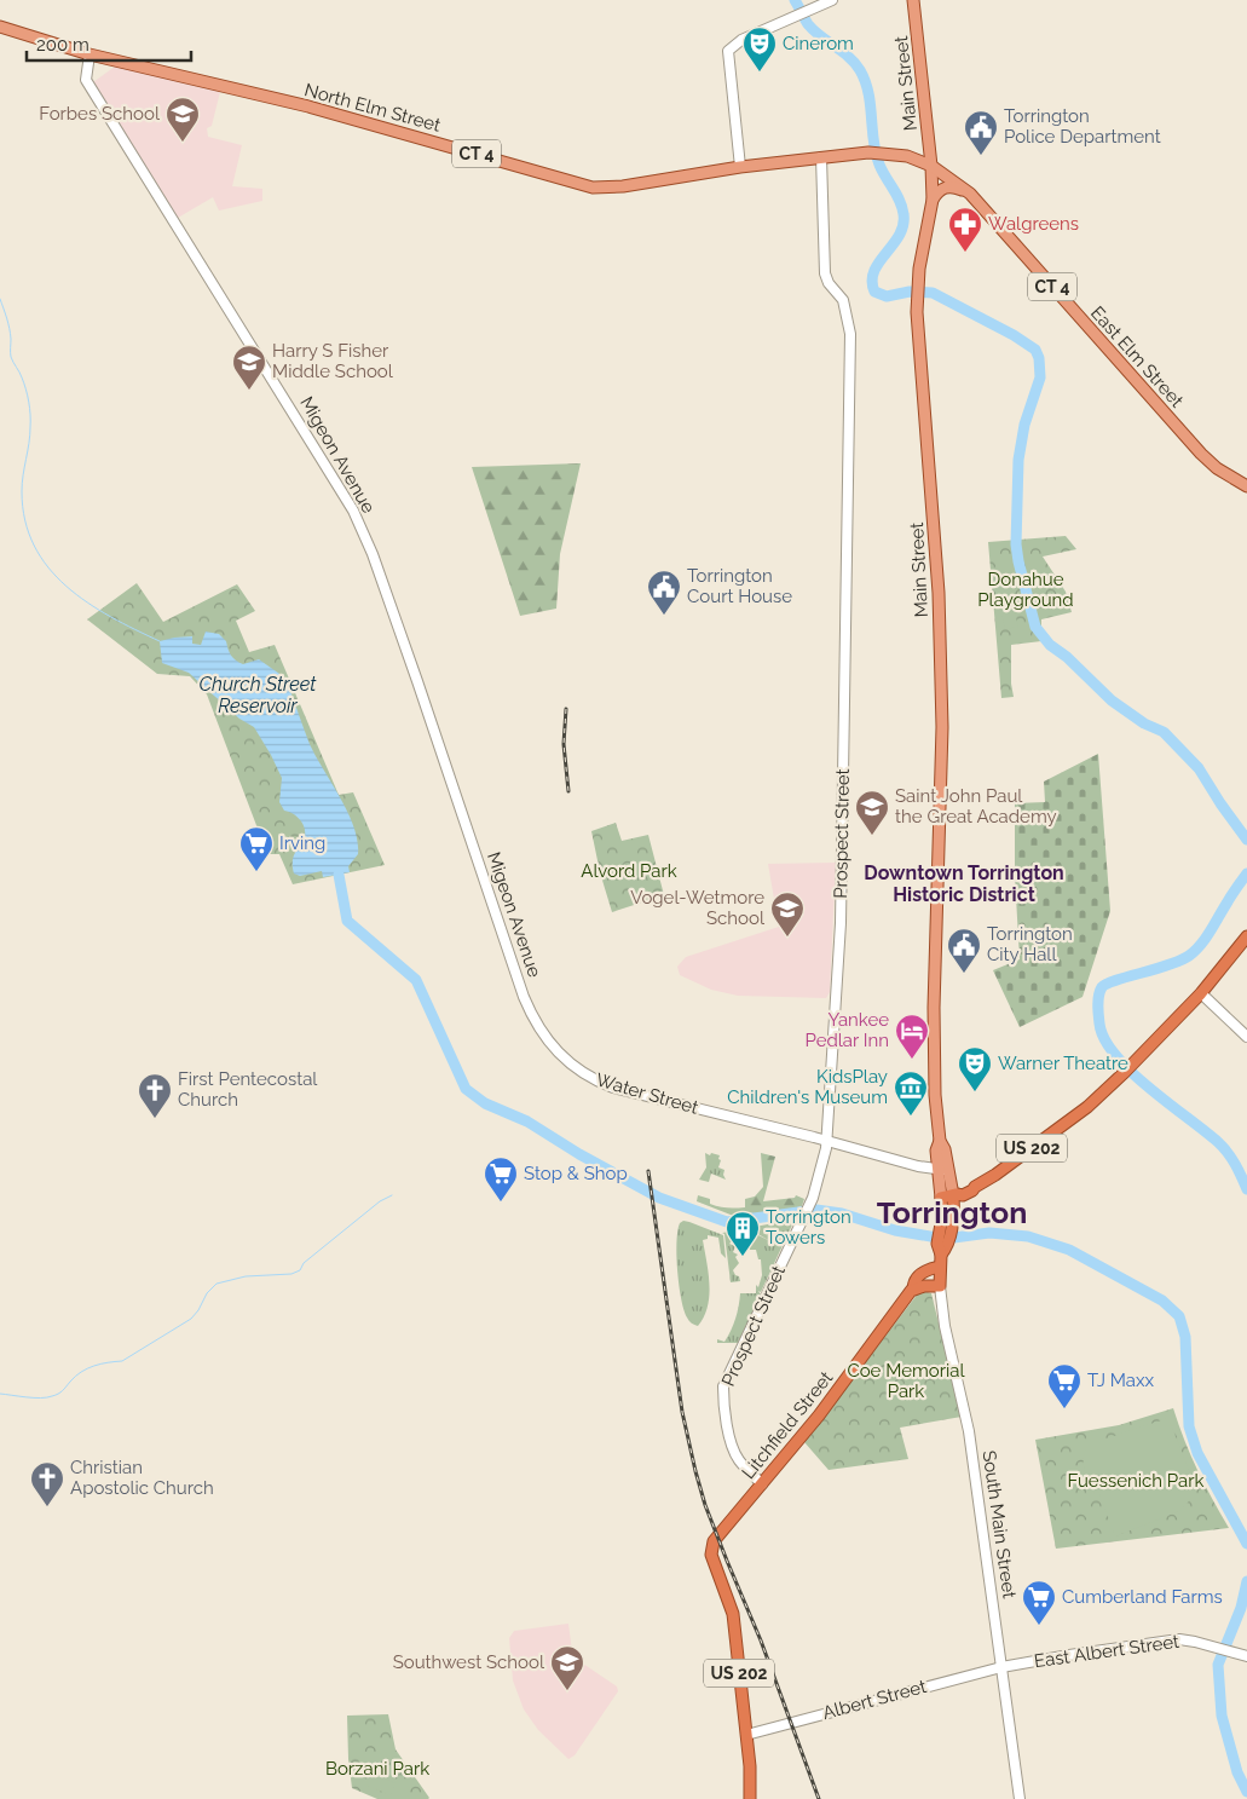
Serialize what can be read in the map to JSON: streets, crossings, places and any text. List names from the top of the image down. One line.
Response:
{"streets":{"highway":["Main Street","US 202","Litchfield Street","South Main Street"],"main road":["North Elm Street","CT 4","East Elm Street","Migeon Avenue","Prospect Street","Water Street","East Albert Street","Albert Street"]},"crossings":[["Main Street","North Elm Street"],["Main Street","East Elm Street"],["Main Street","Water Street"],["Main Street","US 202"],["Main Street","South Main Street"],["North Elm Street","CT 4"],["North Elm Street","East Elm Street"],["North Elm Street","Migeon Avenue"],["North Elm Street","Prospect Street"],["CT 4","Migeon Avenue"],["Migeon Avenue","Water Street"],["Prospect Street","Water Street"],["Prospect Street","Litchfield Street"],["US 202","Litchfield Street"],["US 202","Albert Street"],["Litchfield Street","South Main Street"],["Litchfield Street","Albert Street"],["South Main Street","East Albert Street"],["South Main Street","Albert Street"],["East Albert Street","Albert Street"]],"districts":["Downtown Torrington Historic District","Torrington"],"water":["Church Street Reservoir"],"parks":["Donahue Playground","Alvord Park","Coe Memorial Park","Fuessenich Park","Borzani Park"],"places":{"theatre":["Cinerom","Warner Theatre"],"school or university":["Forbes School","Harry S Fisher Middle School","Saint John Paul the Great Academy","Vogel-Wetmore School","Southwest School"],"public building":["Torrington Police Department","Torrington Court House","Torrington City Hall"],"pharmacy":["Walgreens"],"supermarket":["Irving","Stop & Shop","TJ Maxx","Cumberland Farms"],"hotel":["Yankee Pedlar Inn"],"museum":["KidsPlay Children's Museum"],"church":["First Pentecostal Church","Christian Apostolic Church"],"building":["Torrington Towers"]},"scale_bar":"200 m"}
